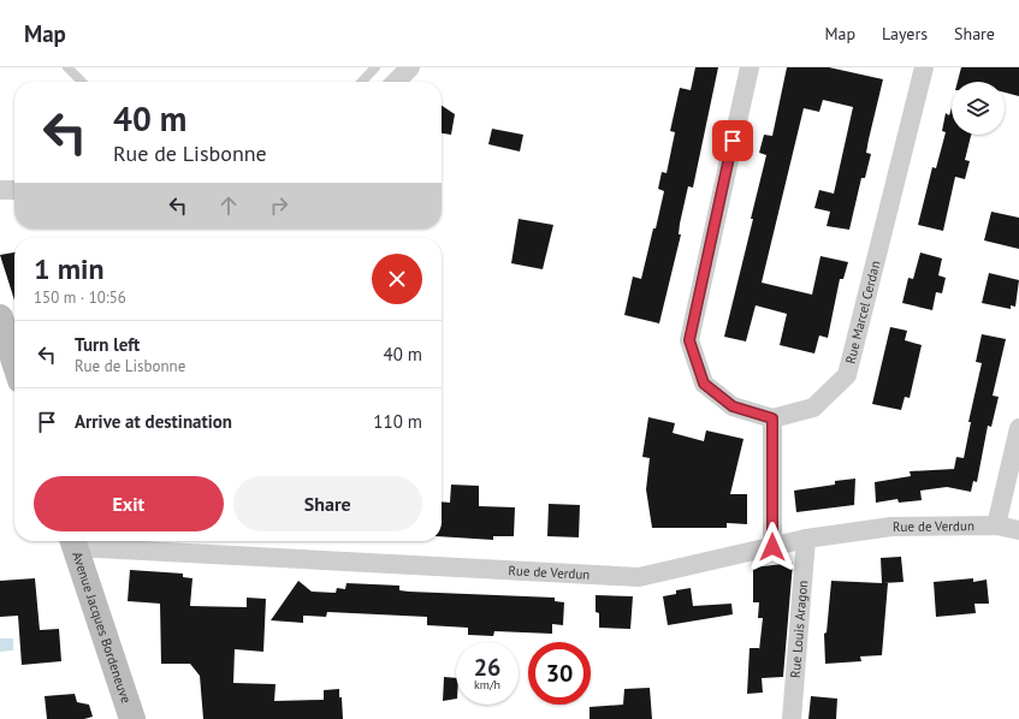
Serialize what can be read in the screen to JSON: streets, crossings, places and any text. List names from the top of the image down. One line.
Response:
{"streets":{"main road":["Avenue Jacques Bordeneuve"],"street":["Rue Marcel Cerdan","Rue de Verdun","Rue Louis Aragon"]},"crossings":[["Rue de Verdun","Avenue Jacques Bordeneuve"],["Rue de Verdun","Rue Louis Aragon"]],"page":{"header":"Map","nav":["Map","Layers","Share"],"turn":["40 m","Rue de Lisbonne"],"heading":["1 min","150 m · 10:56"],"list":[{"name":"Turn left","note":"Rue de Lisbonne","value":"40 m"},{"name":"Arrive at destination","value":"110 m"}],"buttons":["Exit","Share"],"speed":"26 km/h","limit":"30"}}
